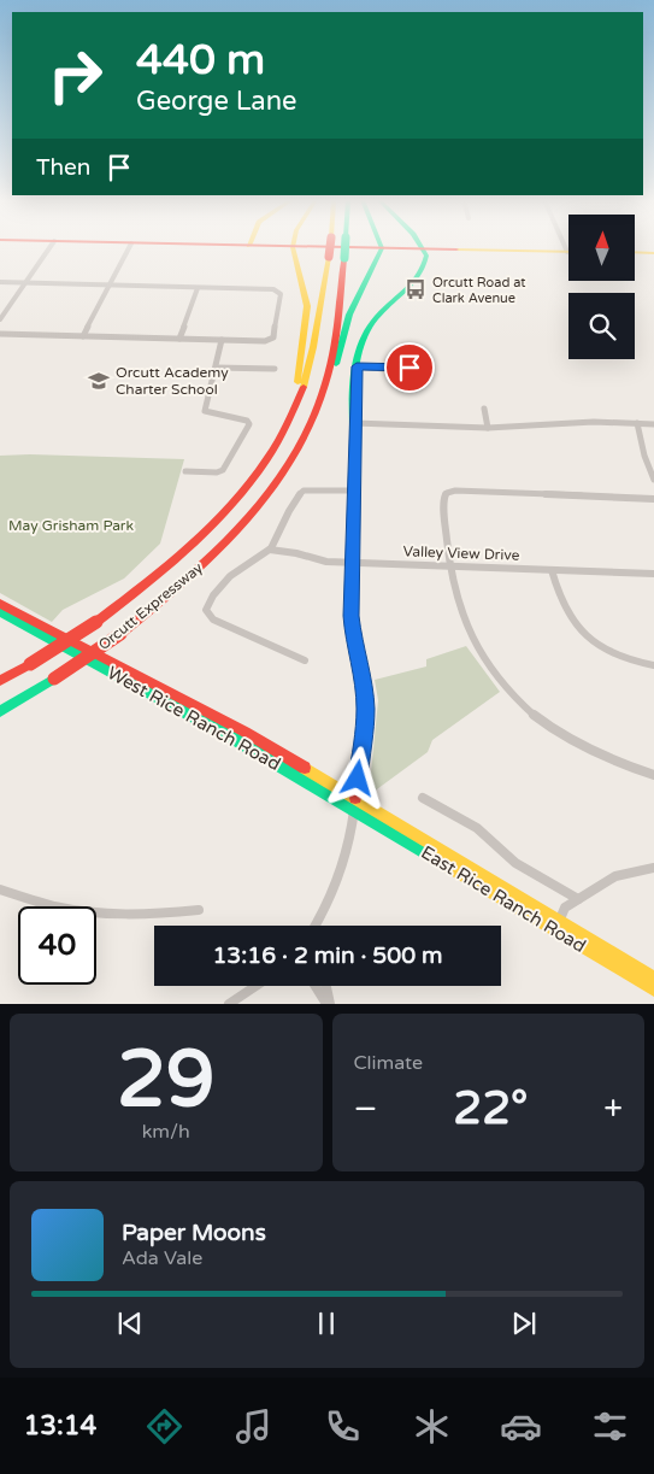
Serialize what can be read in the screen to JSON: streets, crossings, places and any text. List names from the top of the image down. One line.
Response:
{"streets":{"main road":["Orcutt Expressway","West Rice Ranch Road","East Rice Ranch Road"],"street":["Valley View Drive"]},"crossings":[["West Rice Ranch Road","East Rice Ranch Road"]],"parks":["May Grisham Park"],"places":{"bus stop":["Orcutt Road at Clark Avenue"],"school or university":["Orcutt Academy Charter School"]},"north":"top","page":{"turn":["440 m","George Lane"],"then":"Then","limit":"40","trip":"13:16 · 2 min · 500 m","tile":[["29","km/h"],"Climate"],"heat":["−","22°","+"],"song":["Paper Moons","Ada Vale"],"tabs":"13:14"}}
